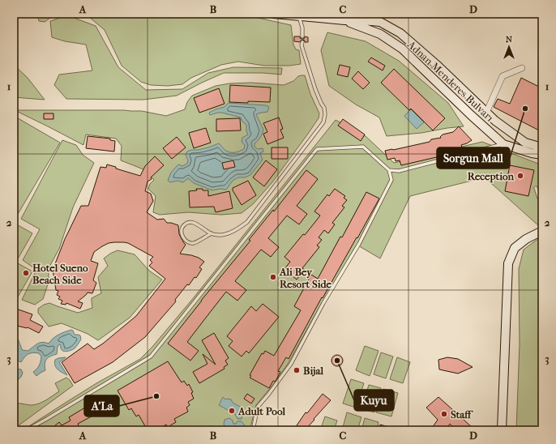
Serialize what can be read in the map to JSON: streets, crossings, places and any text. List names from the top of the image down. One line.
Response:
{"streets":{"main road":["Adnan Menderes Bulvarı"]},"places":["Sorgun Mall","Reception","Hotel Sueno Beach Side","Ali Bey Resort Side","Kuyu","Bijal","A'La","Adult Pool","Staff"],"north":"top","grid":{"columns":["A","B","C","D"],"rows":["1","2","3"]}}
